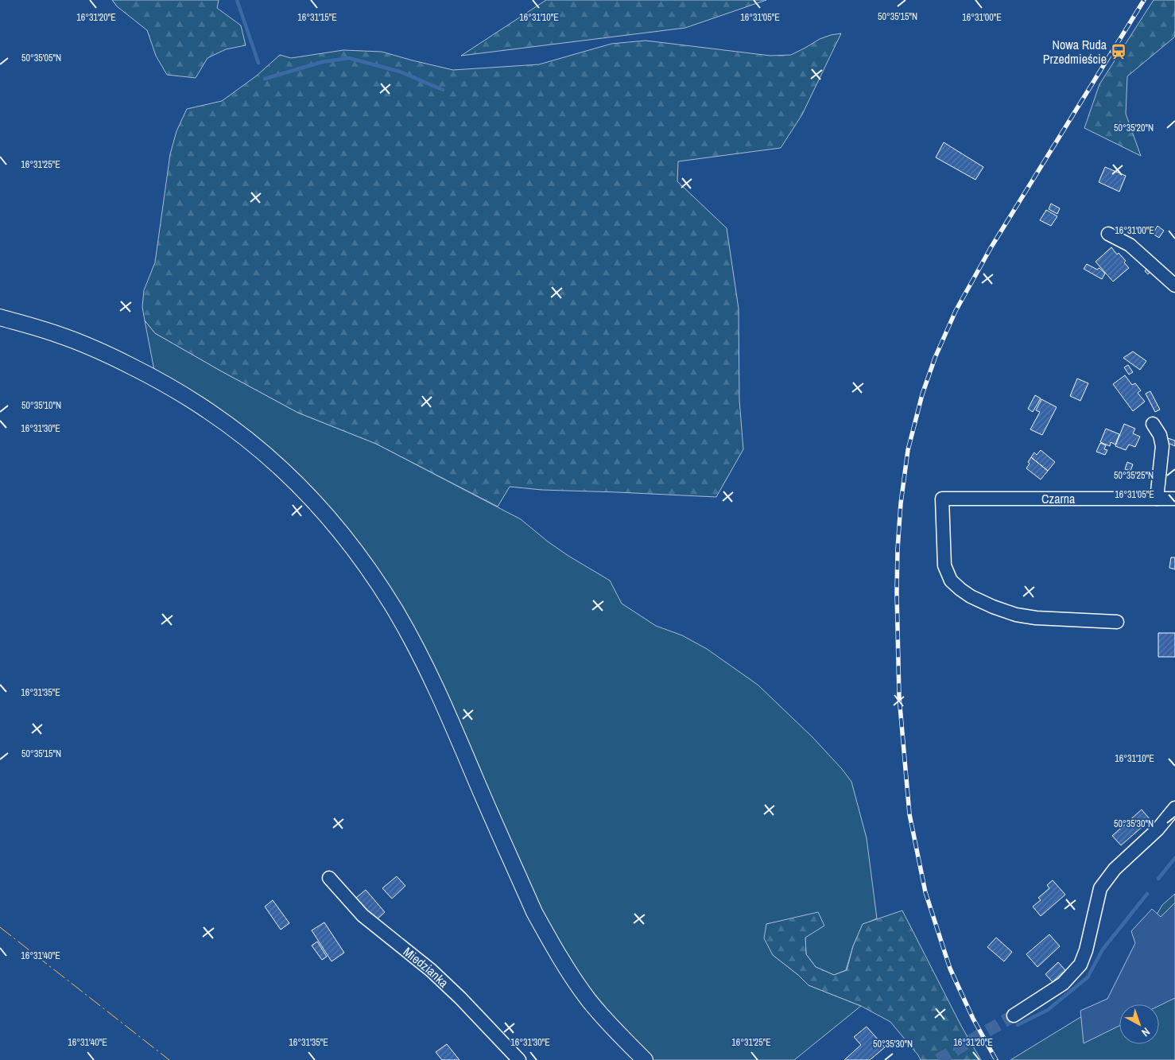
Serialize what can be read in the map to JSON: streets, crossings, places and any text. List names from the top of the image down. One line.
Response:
{"streets":{"street":["Czarna","Miedzianka"]},"places":{"station":["Nowa Ruda Przedmieście"]},"north":"bottom right","coordinates":["50°35'15\"N","16°31'20\"E","16°31'00\"E","16°31'15\"E","16°31'10\"E","16°31'05\"E","50°35'05\"N","50°35'20\"N","16°31'25\"E","50°35'10\"N","16°31'30\"E","50°35'25\"N","16°31'35\"E","50°35'30\"N","16°31'40\"E"]}
